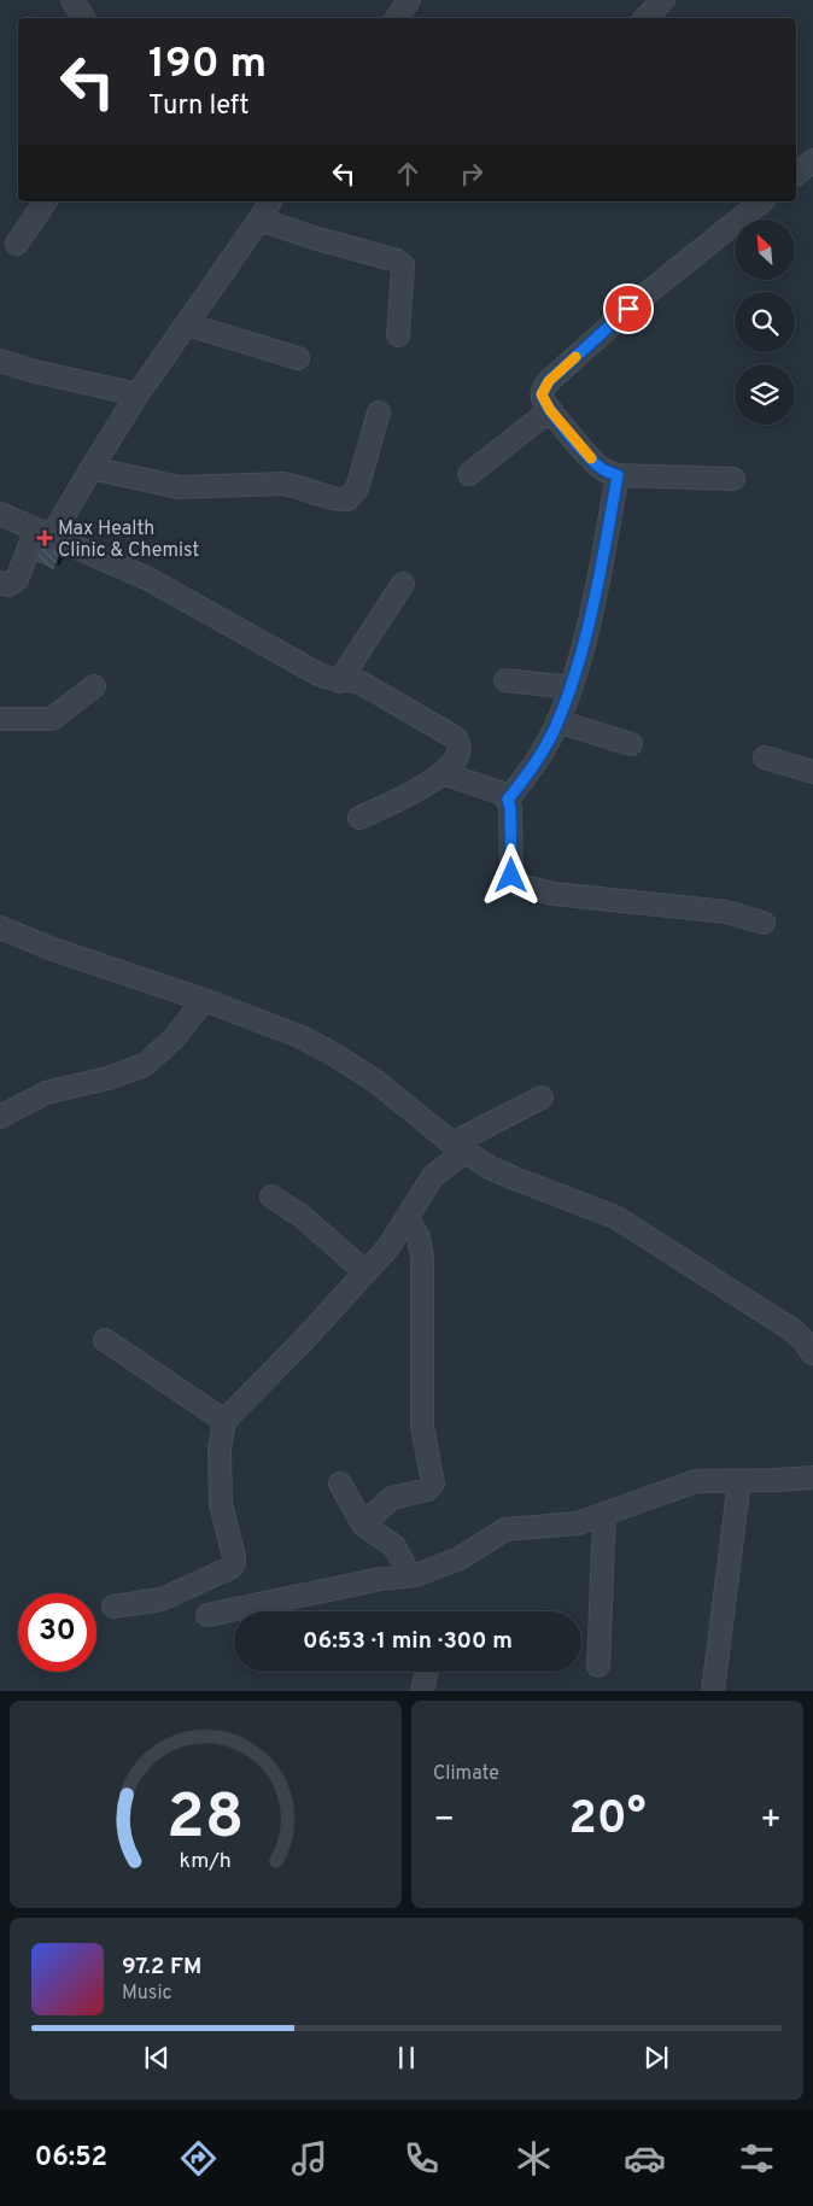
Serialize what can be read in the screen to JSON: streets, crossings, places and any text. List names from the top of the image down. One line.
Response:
{"places":{"health":["Max Health Clinic & Chemist"]},"north":"top left","page":{"turn":["190 m","Turn left"],"limit":"30","trip":"06:53 · 1 min · 300 m","tile":"Climate","heat":["−","20°","+"],"song":["97.2 FM","Music"],"tabs":"06:52","gauge":["28","km/h"]}}
